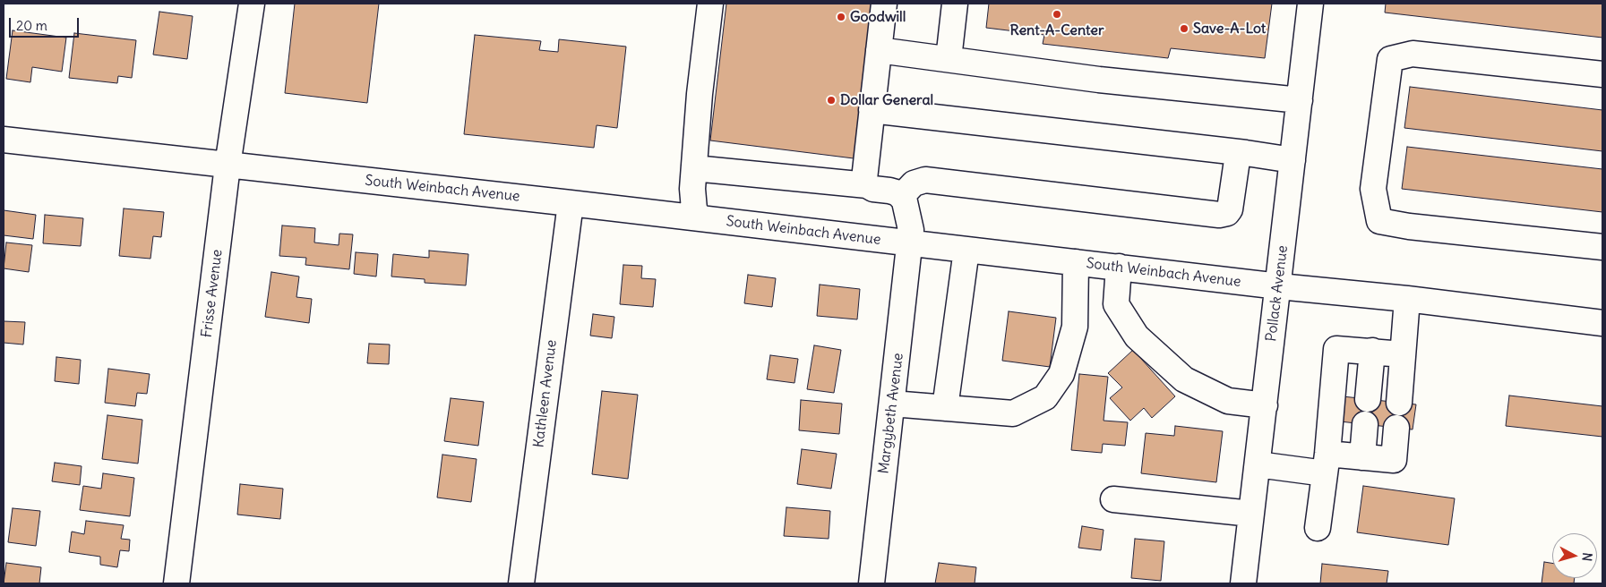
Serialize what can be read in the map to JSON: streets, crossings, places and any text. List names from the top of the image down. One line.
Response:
{"streets":{"street":["South Weinbach Avenue","Frisse Avenue","Pollack Avenue","Kathleen Avenue","Margybeth Avenue"]},"crossings":[["South Weinbach Avenue","Frisse Avenue"],["South Weinbach Avenue","Pollack Avenue"],["South Weinbach Avenue","Kathleen Avenue"],["South Weinbach Avenue","Margybeth Avenue"]],"places":["Rent-A-Center","Goodwill","Save-A-Lot","Dollar General"],"scale_bar":"20 m","north":"right"}
